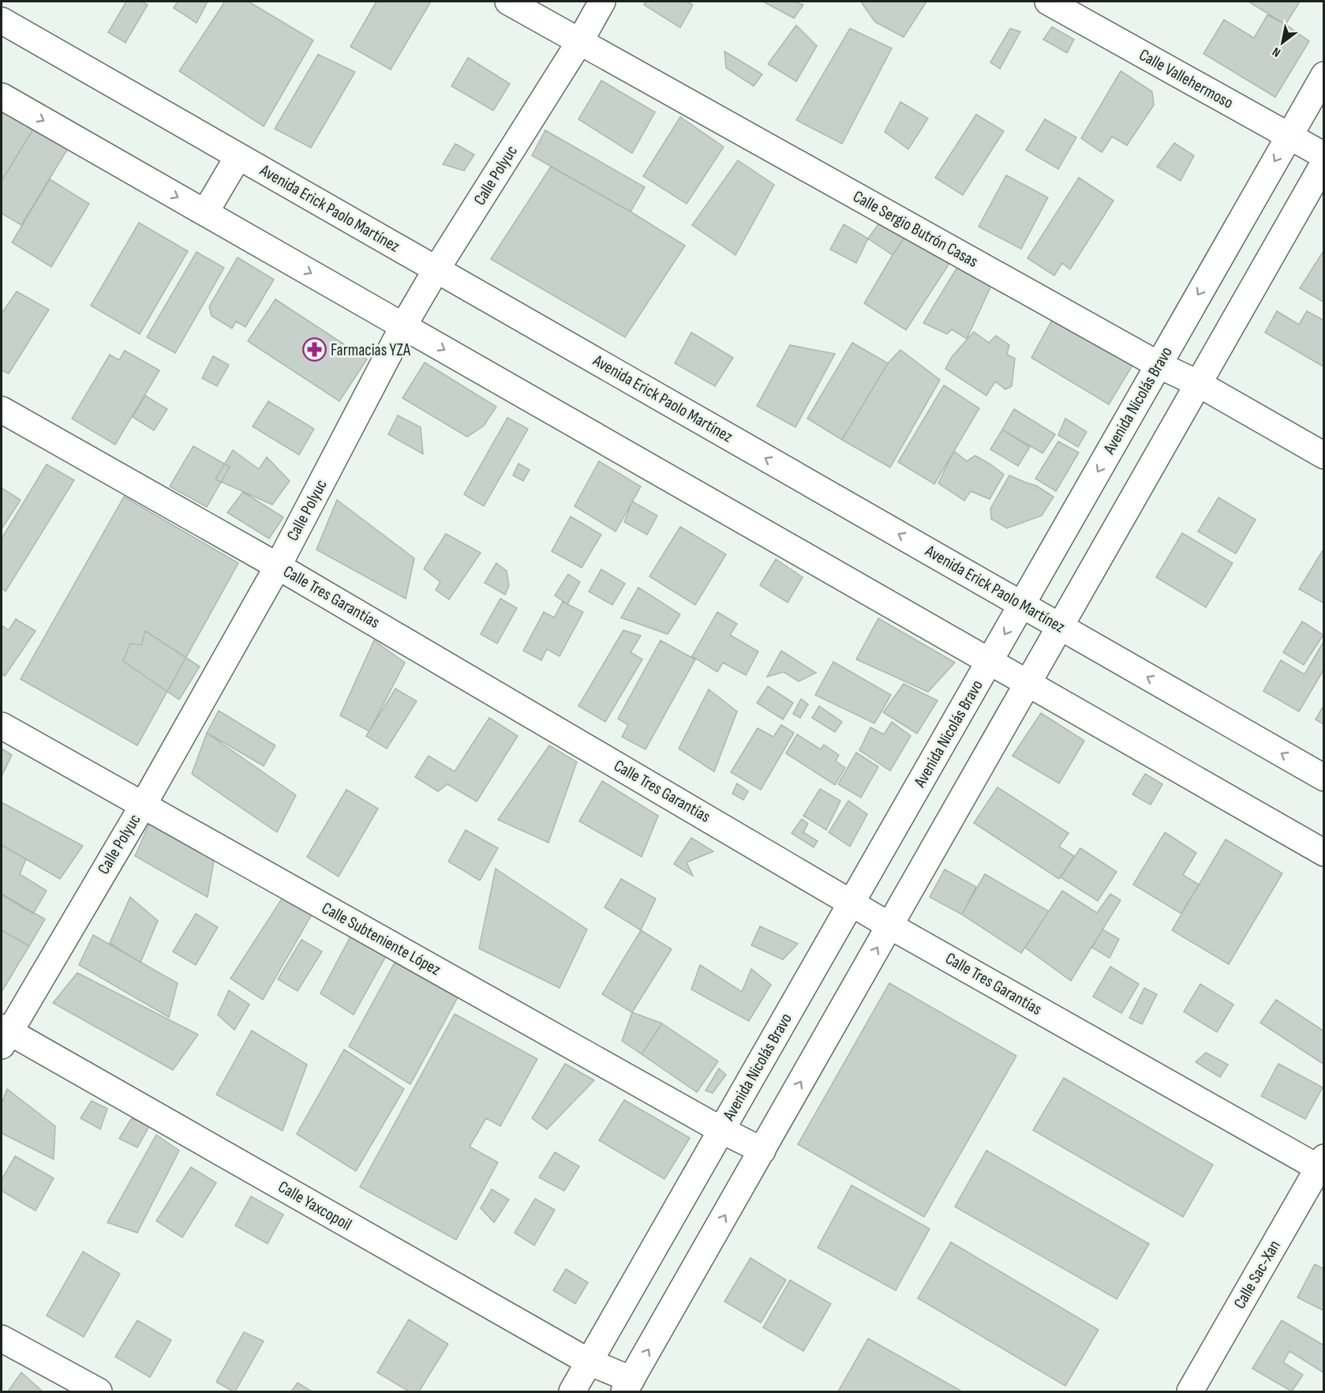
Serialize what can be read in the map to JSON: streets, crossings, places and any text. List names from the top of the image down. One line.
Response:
{"streets":{"main road":["Calle Vallehermoso","Calle Polyuc","Avenida Erick Paolo Martínez","Calle Sergio Butrón Casas","Avenida Nicolás Bravo","Calle Tres Garantías","Calle Subteniente López","Calle Yaxcopoil","Calle Sac-Xan"]},"crossings":[["Calle Vallehermoso","Avenida Nicolás Bravo"],["Calle Polyuc","Avenida Erick Paolo Martínez"],["Calle Polyuc","Calle Sergio Butrón Casas"],["Calle Polyuc","Calle Tres Garantías"],["Calle Polyuc","Calle Subteniente López"],["Calle Polyuc","Calle Yaxcopoil"],["Avenida Erick Paolo Martínez","Avenida Nicolás Bravo"],["Calle Sergio Butrón Casas","Avenida Nicolás Bravo"],["Avenida Nicolás Bravo","Calle Tres Garantías"],["Avenida Nicolás Bravo","Calle Subteniente López"],["Avenida Nicolás Bravo","Calle Yaxcopoil"],["Calle Tres Garantías","Calle Sac-Xan"]],"places":{"pharmacy":["Farmacias YZA"]},"north":"bottom left"}
